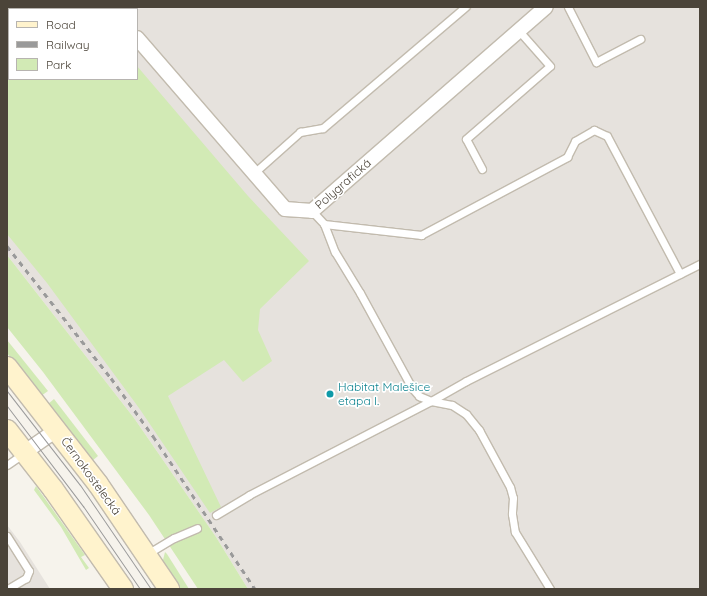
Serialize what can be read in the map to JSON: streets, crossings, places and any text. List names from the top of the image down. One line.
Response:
{"streets":{"main road":["Černokostelecká"],"street":["Polygrafická"]},"places":["Habitat Malešice etapa I."],"legend":["Road","Railway","Park"]}
